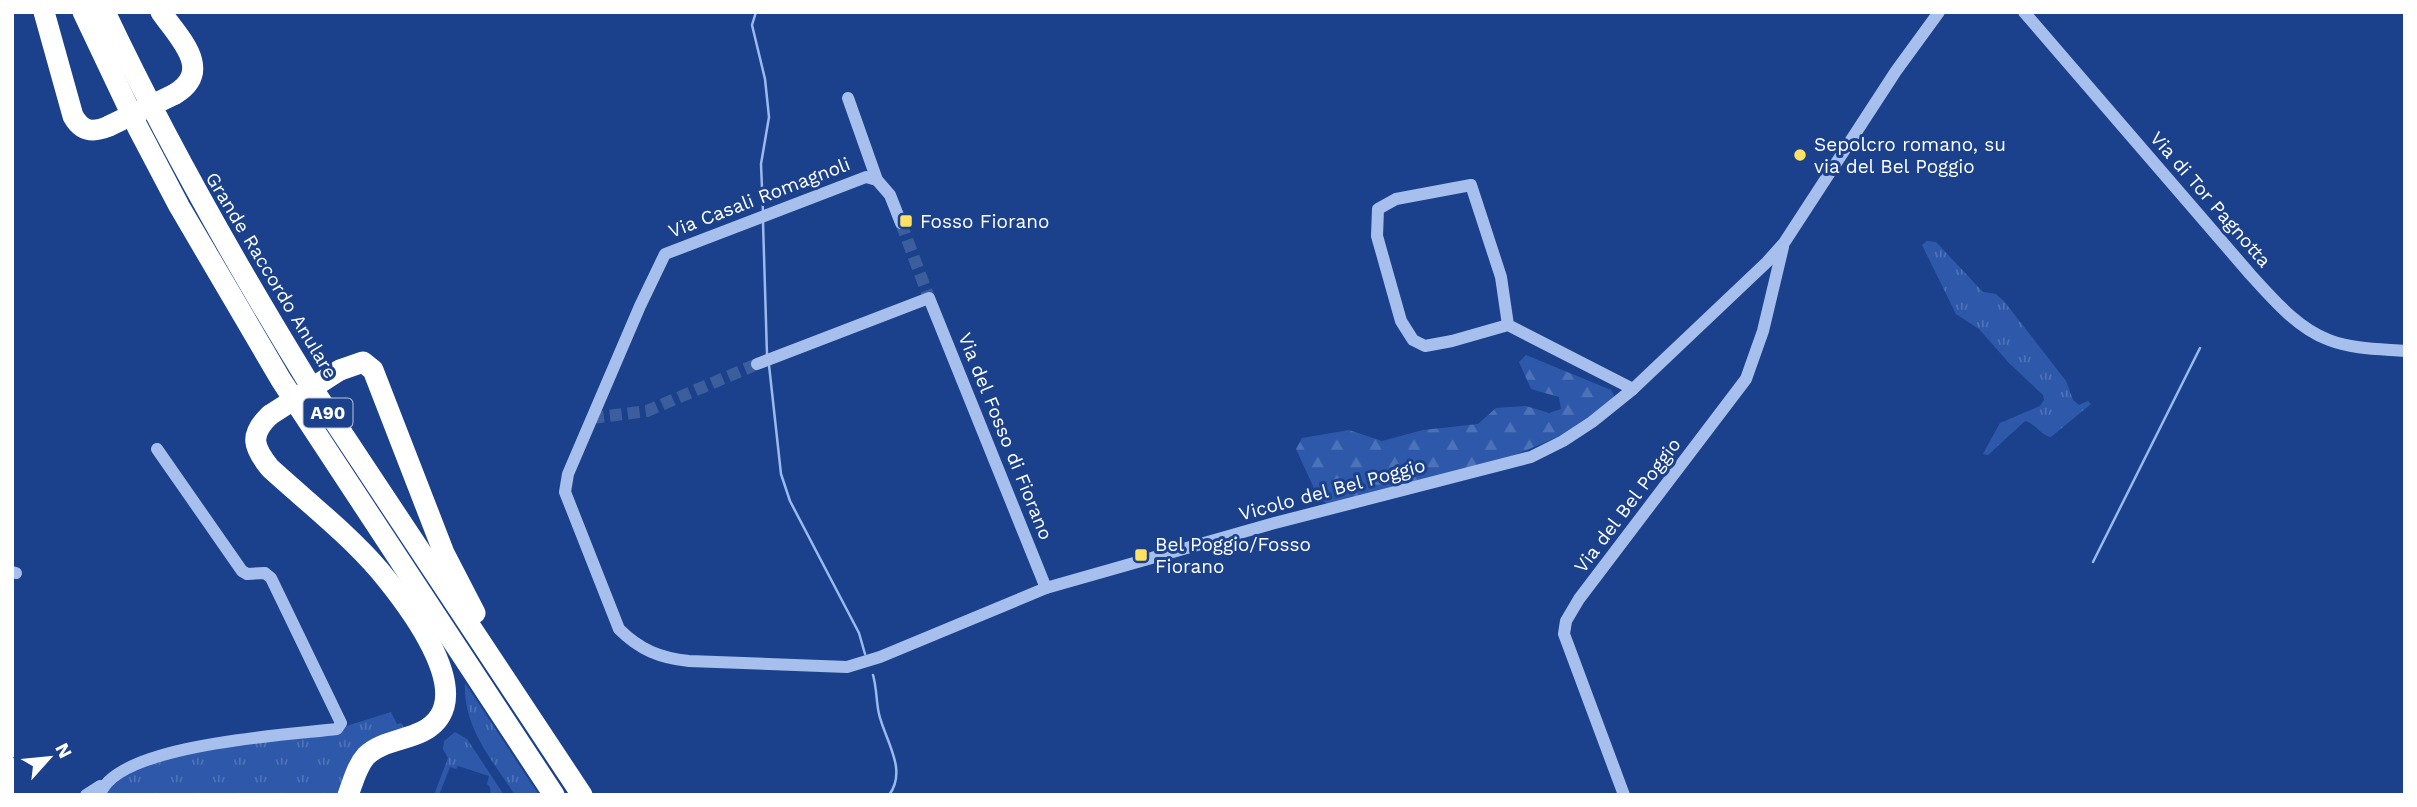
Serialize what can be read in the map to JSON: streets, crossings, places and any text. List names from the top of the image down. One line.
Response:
{"streets":{"highway":["Grande Raccordo Anulare","A90"],"street":["Via Casali Romagnoli","Via di Tor Pagnotta","Via del Fosso di Fiorano","Vicolo del Bel Poggio","Via del Bel Poggio"]},"crossings":[["Via Casali Romagnoli","Vicolo del Bel Poggio"],["Via del Fosso di Fiorano","Vicolo del Bel Poggio"],["Vicolo del Bel Poggio","Via del Bel Poggio"]],"places":{"other":["Sepolcro romano, su via del Bel Poggio"],"transit":["Fosso Fiorano","Bel Poggio/Fosso Fiorano"]},"north":"top right"}
